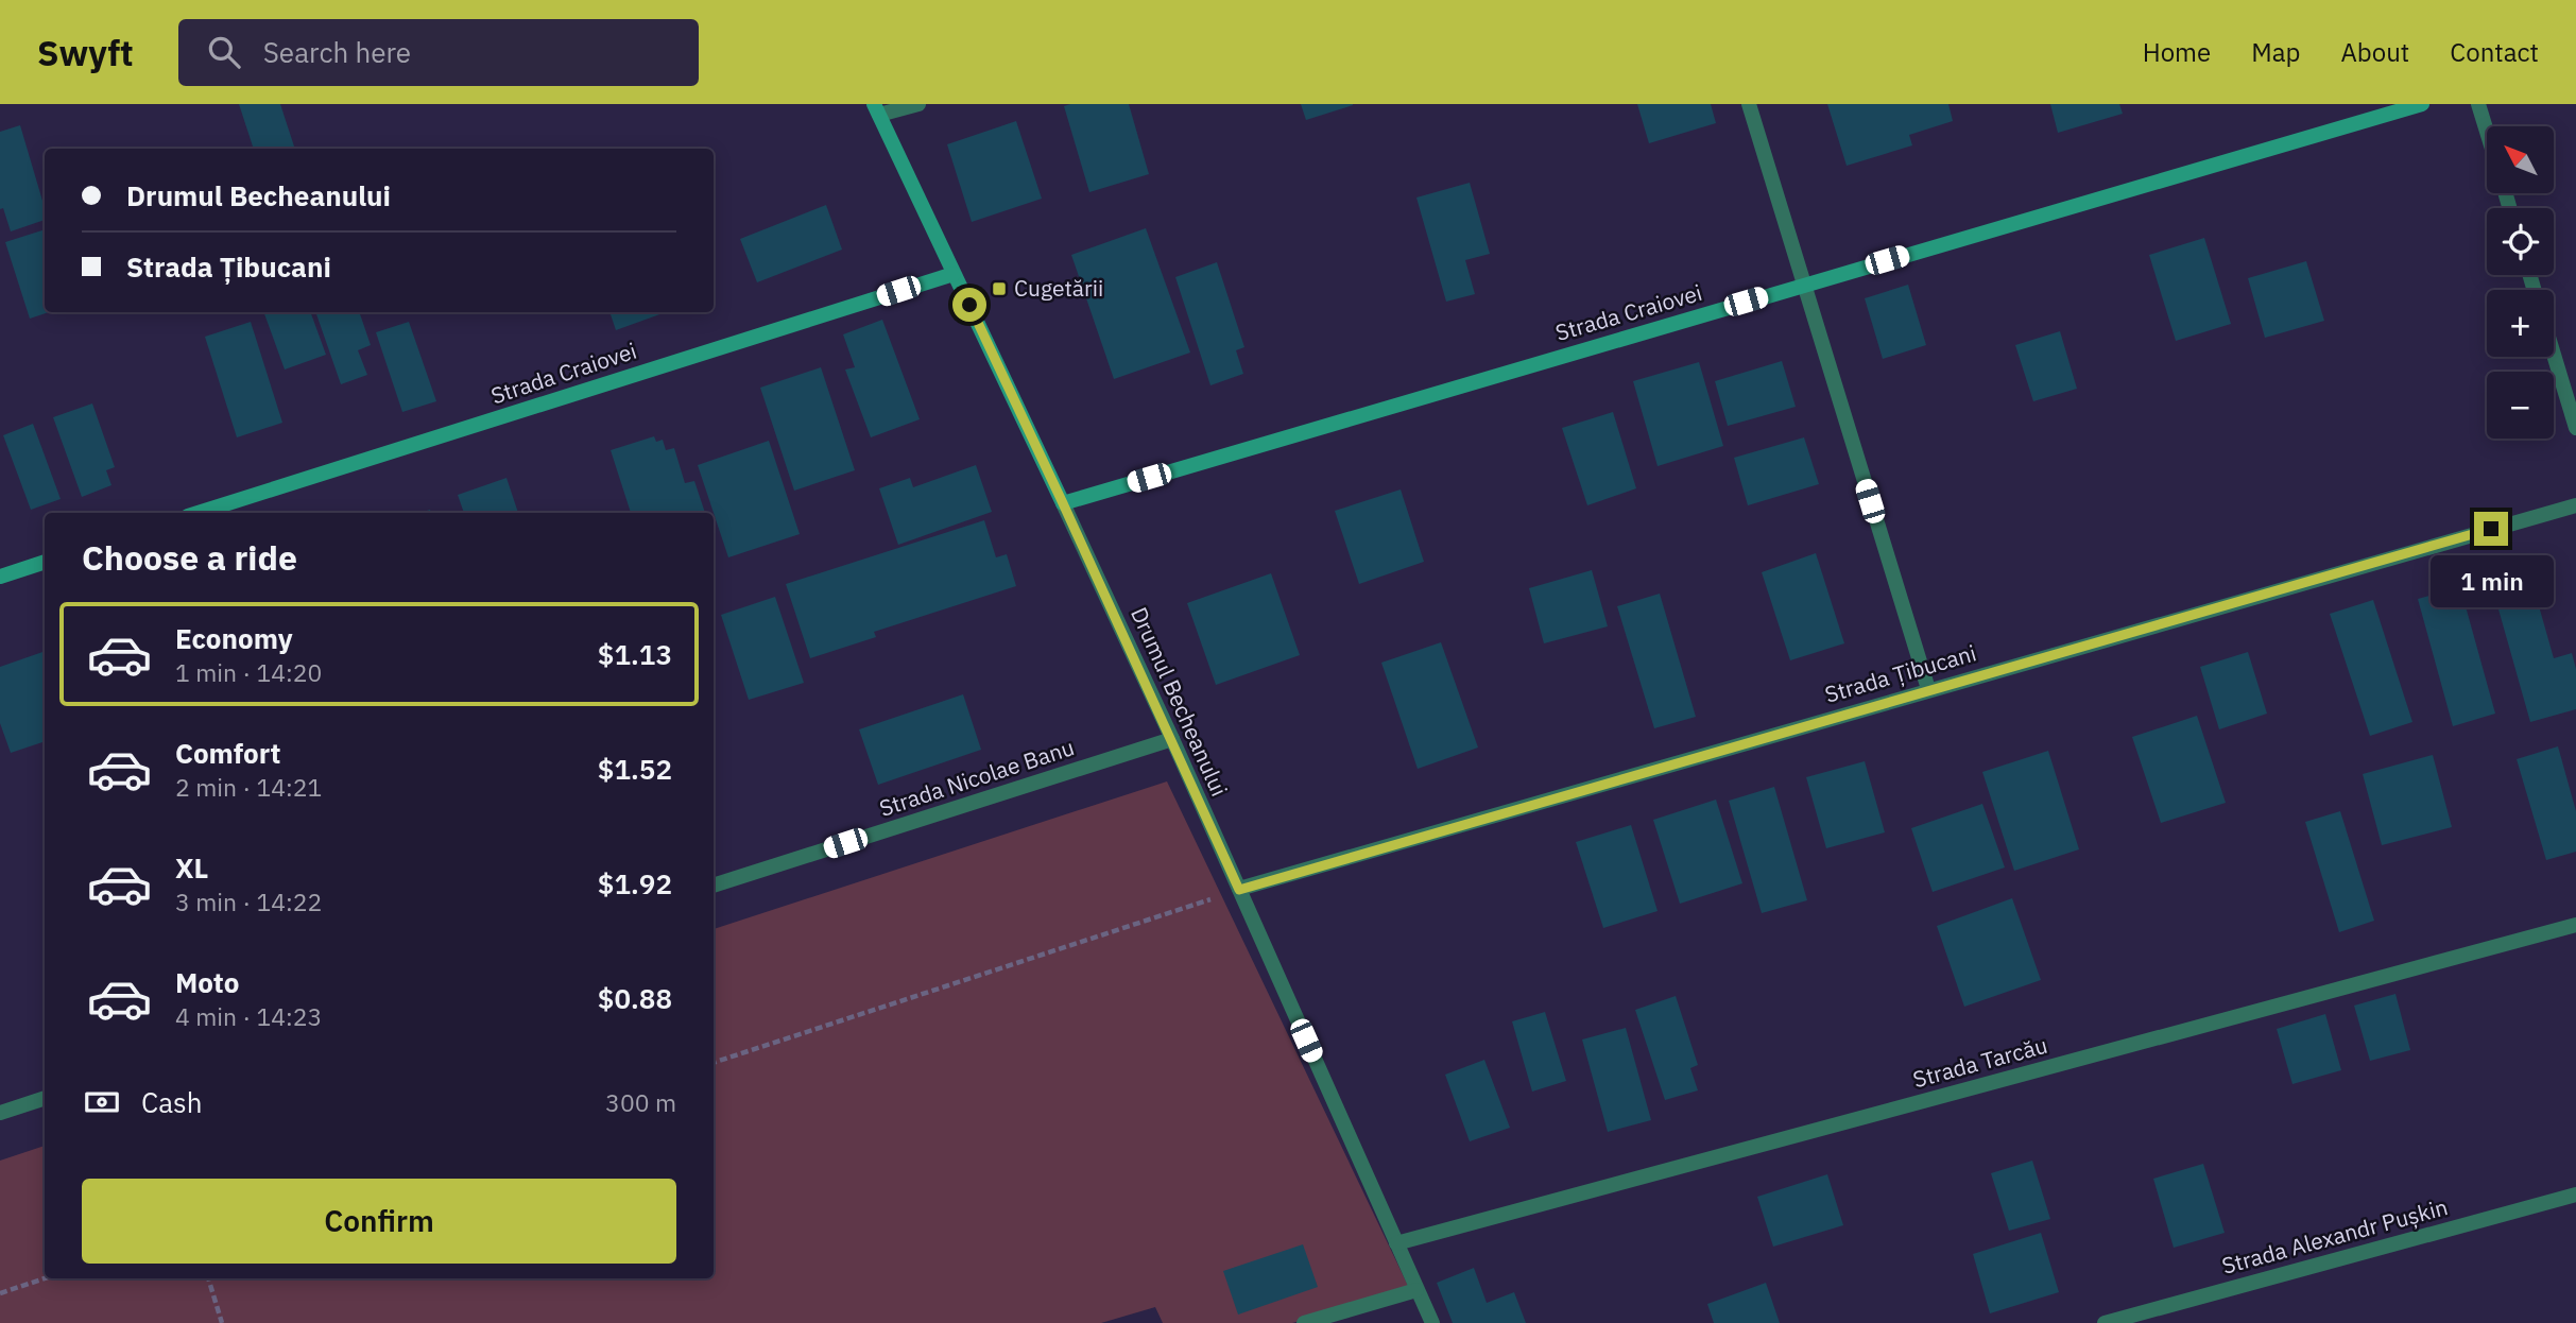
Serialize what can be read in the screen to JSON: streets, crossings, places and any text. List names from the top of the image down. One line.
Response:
{"streets":{"street":["Strada Craiovei","Strada Țibucani","Drumul Becheanului","Strada Nicolae Banu","Strada Tarcău","Strada Alexandr Pușkin"]},"crossings":[["Strada Craiovei","Drumul Becheanului"],["Strada Țibucani","Drumul Becheanului"],["Drumul Becheanului","Strada Nicolae Banu"],["Drumul Becheanului","Strada Tarcău"]],"places":{"transit":["Cugetării"]},"north":"top left","page":{"header":"Swyft","search":"Search here","nav":["Home","Map","About","Contact"],"map_buttons":["+","−"],"banner":["Drumul Becheanului","Strada Țibucani"],"heading":"Choose a ride","bubble":"1 min","list":[{"name":"Economy","note":"1 min · 14:20","value":"$1.13"},{"name":"Comfort","note":"2 min · 14:21","value":"$1.52"},{"name":"XL","note":"3 min · 14:22","value":"$1.92"},{"name":"Moto","note":"4 min · 14:23","value":"$0.88"}],"pay":["Cash","300 m"],"buttons":"Confirm"}}
